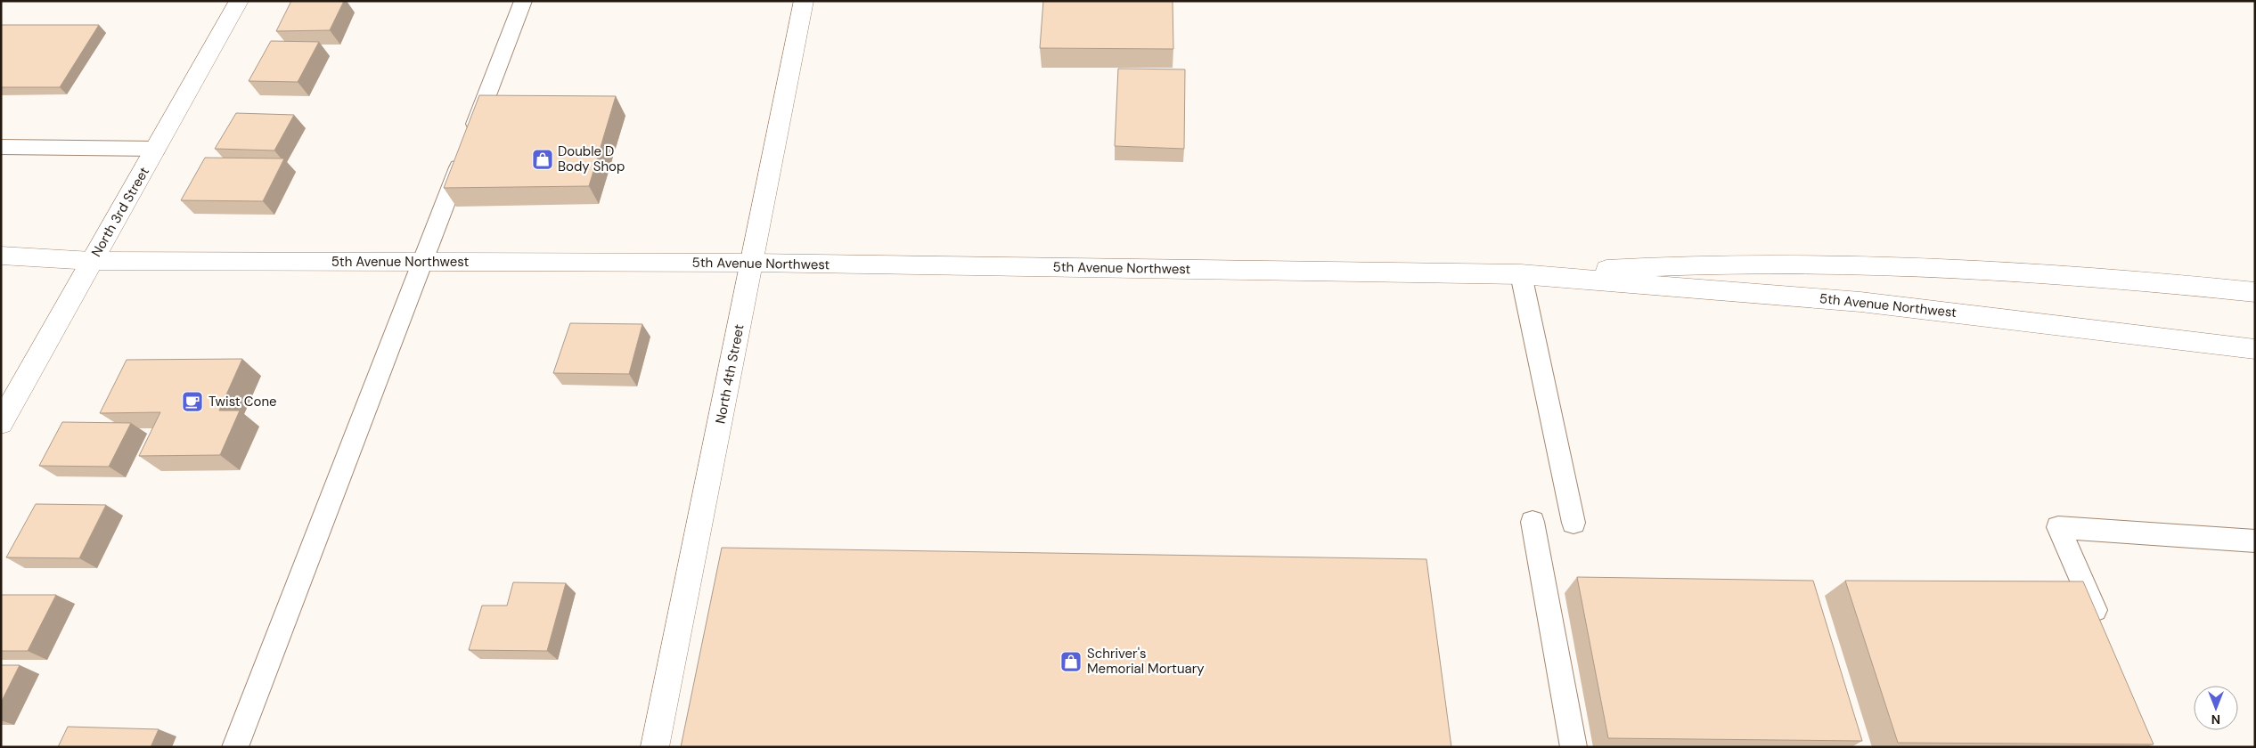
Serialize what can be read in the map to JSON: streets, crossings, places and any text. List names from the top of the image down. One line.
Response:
{"streets":{"main road":["North 3rd Street","5th Avenue Northwest","North 4th Street"]},"crossings":[["North 3rd Street","5th Avenue Northwest"],["5th Avenue Northwest","North 4th Street"]],"places":{"shop":["Double D Body Shop","Schriver's Memorial Mortuary"],"cafe":["Twist Cone"]},"north":"bottom"}
